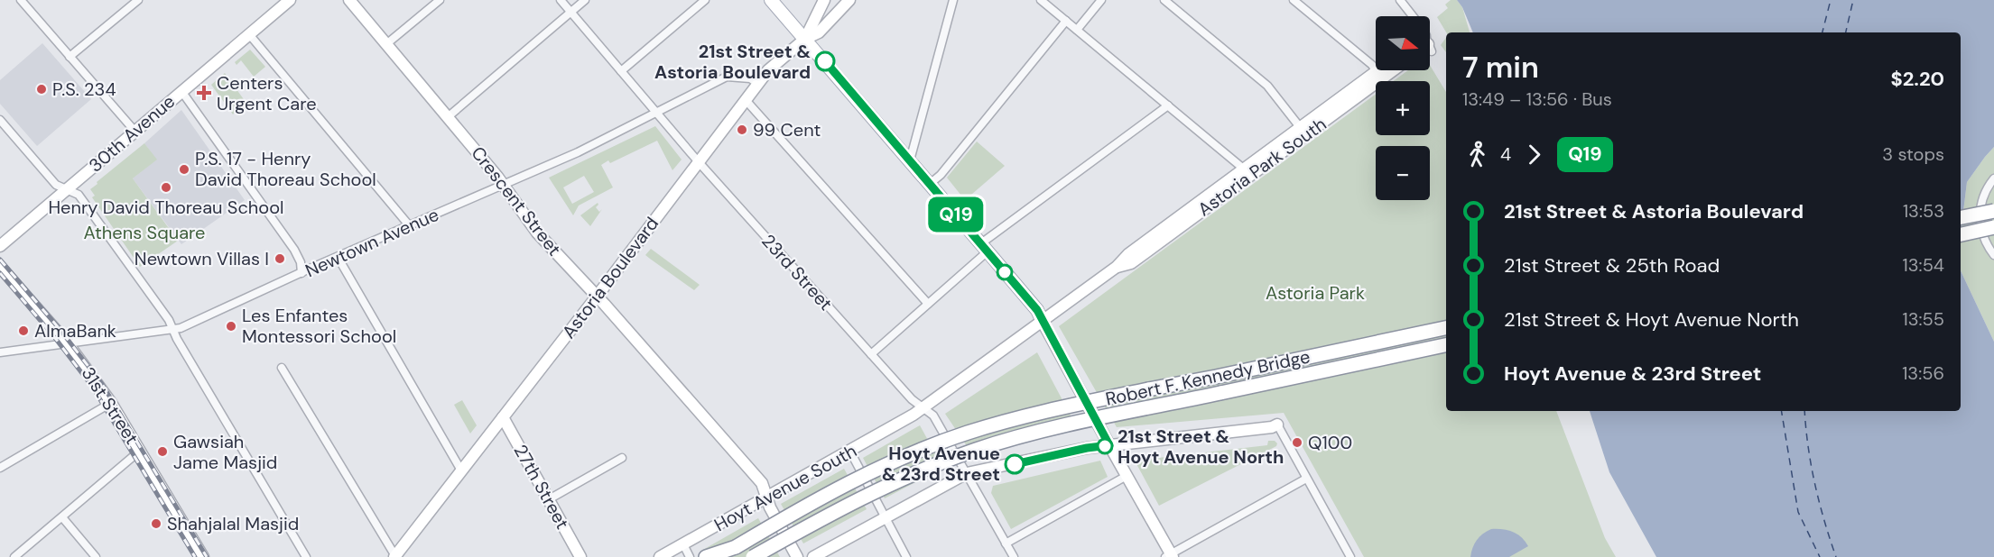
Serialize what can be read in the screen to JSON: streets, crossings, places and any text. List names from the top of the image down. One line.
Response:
{"streets":{"highway":["Robert F. Kennedy Bridge"],"main road":["30th Avenue","Astoria Park South","Crescent Street","Astoria Boulevard","31st Street","27th Street","Hoyt Avenue South"],"street":["Newtown Avenue","23rd Street"]},"crossings":[["Astoria Park South","Hoyt Avenue South"],["Crescent Street","Newtown Avenue"],["Crescent Street","Astoria Boulevard"],["Crescent Street","Hoyt Avenue South"],["Newtown Avenue","23rd Street"],["Newtown Avenue","Astoria Boulevard"],["Newtown Avenue","31st Street"],["23rd Street","Astoria Boulevard"],["23rd Street","Hoyt Avenue South"],["Astoria Boulevard","27th Street"]],"parks":["Athens Square","Astoria Park"],"places":{"other":["21st Street & Astoria Boulevard","P.S. 234","99 Cent","P.S. 17 - Henry David Thoreau School","Henry David Thoreau School","Newtown Villas I","Les Enfantes Montessori School","AlmaBank","Q100","21st Street & Hoyt Avenue North","Gawsiah Jame Masjid","Hoyt Avenue & 23rd Street","Shahjalal Masjid"],"health":["Centers Urgent Care"]},"lines":["bus line Q19"],"north":"right","page":{"on_map":"Q19","map_buttons":["+","−"],"heading":["7 min","13:49 – 13:56 · Bus","$2.20"],"legs":["4","Q19","3 stops"],"list":[{"name":"21st Street & Astoria Boulevard","value":"13:53"},{"name":"21st Street & 25th Road","value":"13:54"},{"name":"21st Street & Hoyt Avenue North","value":"13:55"},{"name":"Hoyt Avenue & 23rd Street","value":"13:56"}]}}
